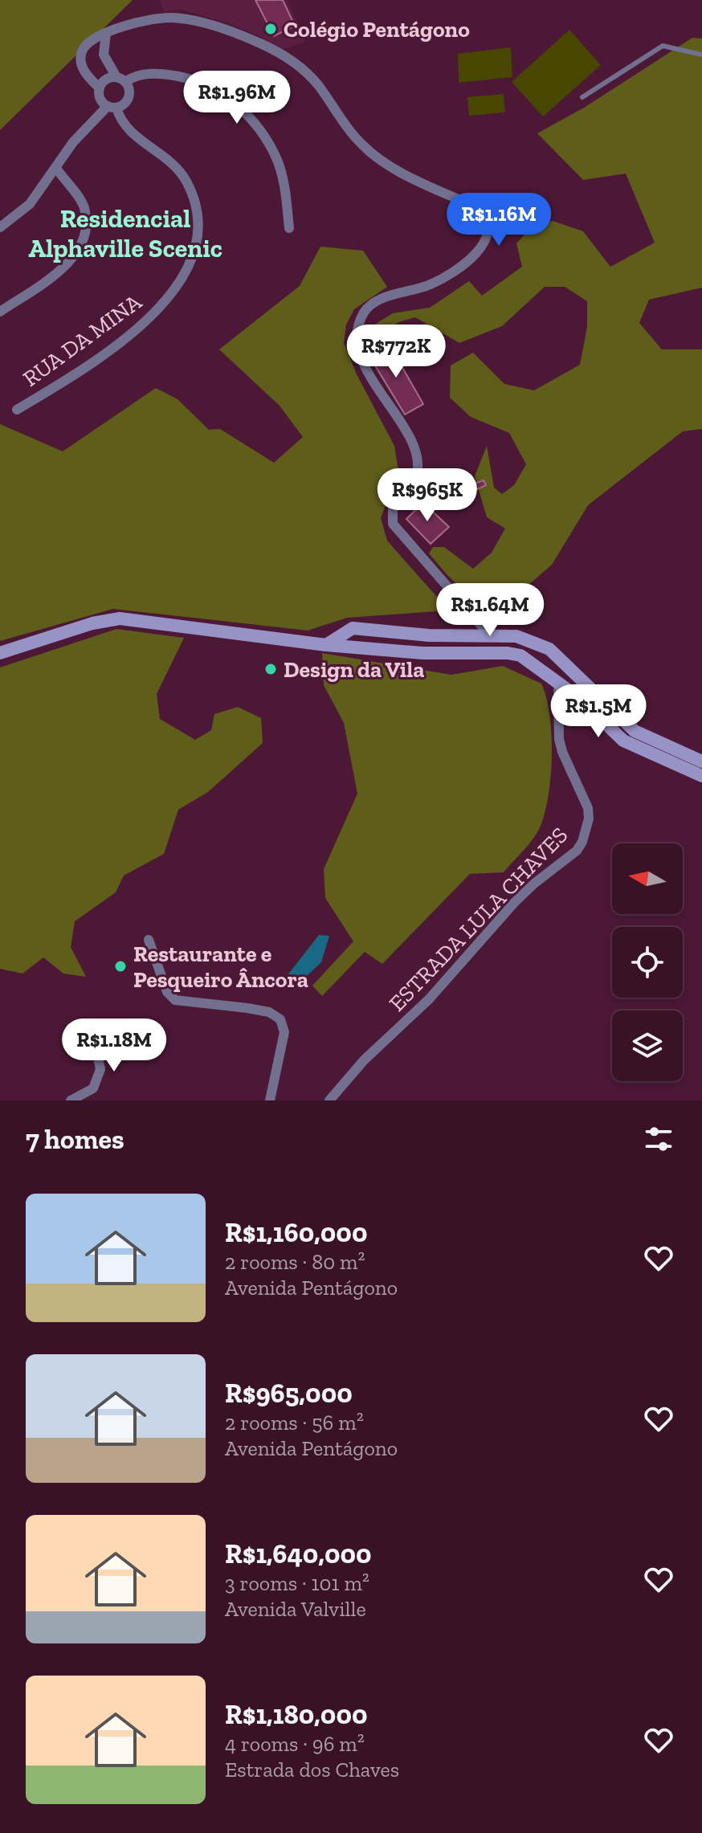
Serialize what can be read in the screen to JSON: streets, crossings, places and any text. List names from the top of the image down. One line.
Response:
{"streets":{"street":["RUA DA MINA","ESTRADA LULA CHAVES"]},"districts":["Residencial Alphaville Scenic"],"places":["Colégio Pentágono","Design da Vila","Restaurante e Pesqueiro Âncora"],"north":"left","page":{"price":["R$1.96M","R$1.16M","R$772K","R$965K","R$1.64M","R$1.5M","R$1.18M"],"heading":"7 homes","list":[{"name":"R$1,160,000","note":"2 rooms · 80 m² · Avenida Pentágono"},{"name":"R$965,000","note":"2 rooms · 56 m² · Avenida Pentágono"},{"name":"R$1,640,000","note":"3 rooms · 101 m² · Avenida Valville"},{"name":"R$1,180,000","note":"4 rooms · 96 m² · Estrada dos Chaves"}]}}
